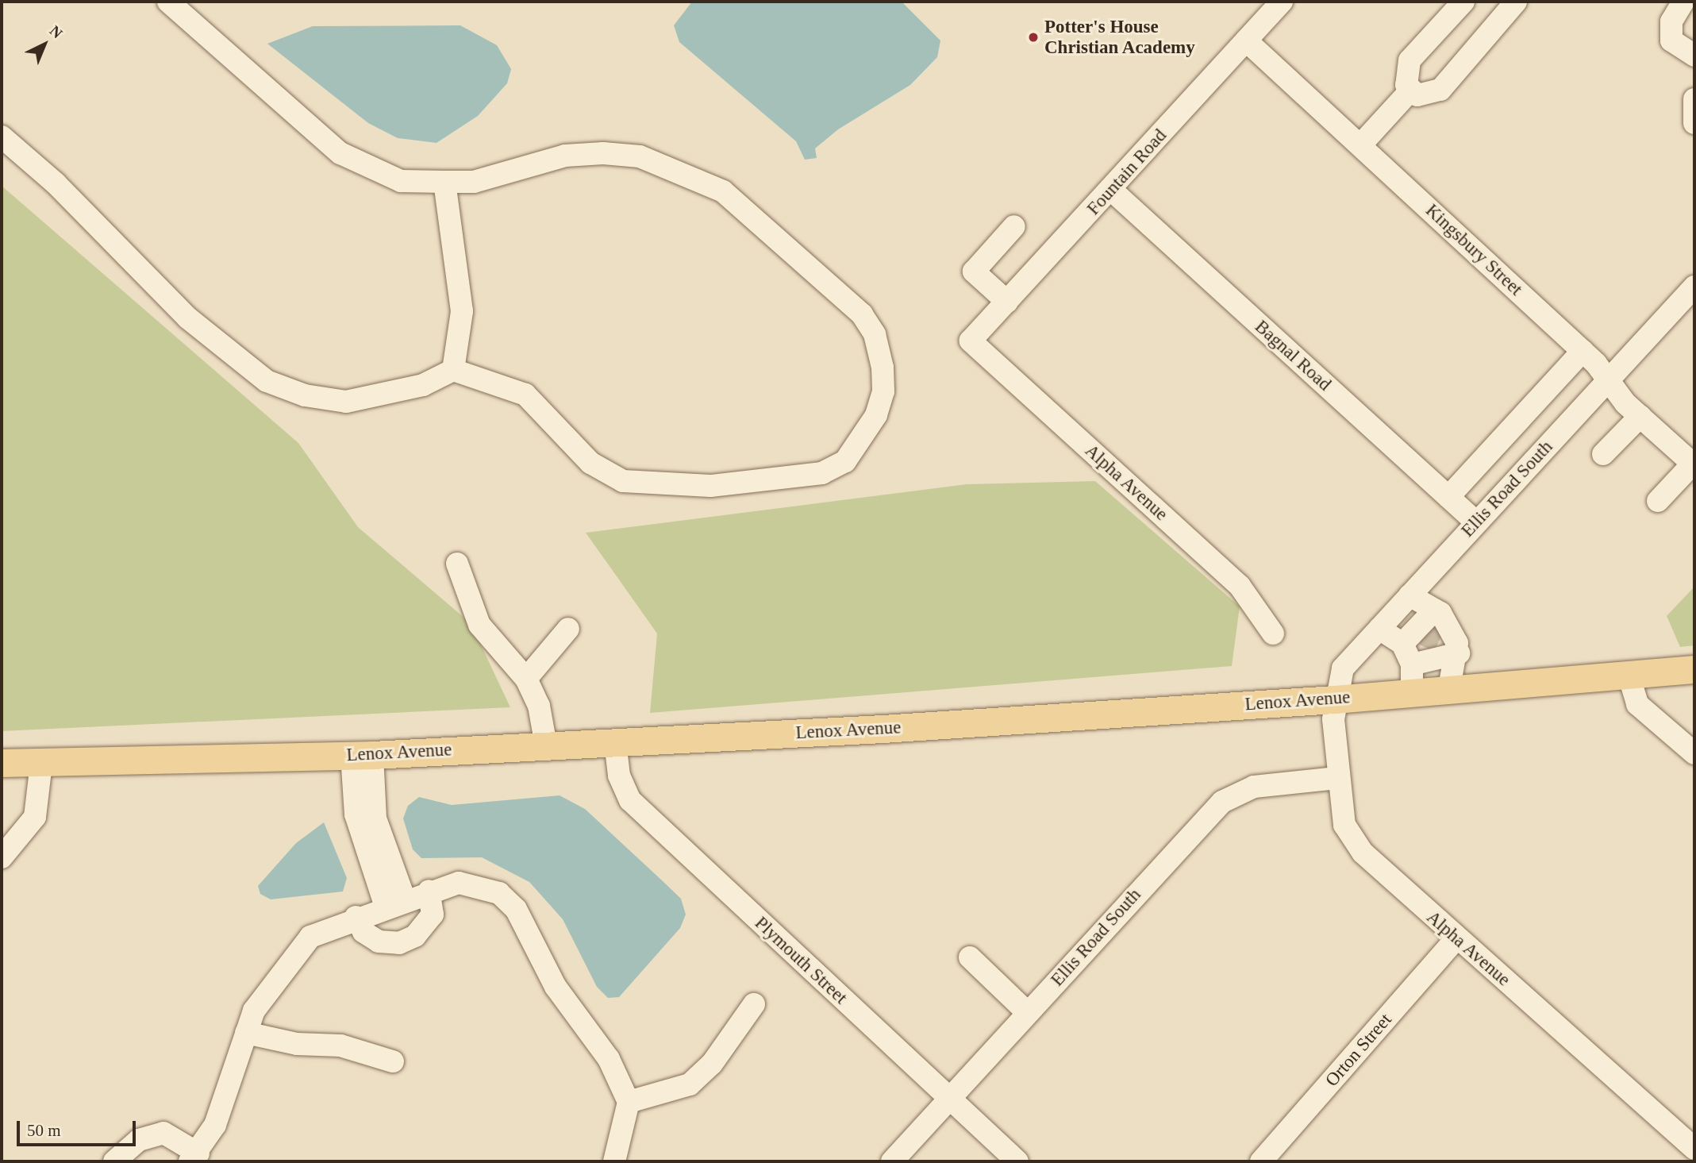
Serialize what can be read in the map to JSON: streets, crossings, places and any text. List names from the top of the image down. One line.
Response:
{"streets":{"main road":["Lenox Avenue"],"street":["Fountain Road","Kingsbury Street","Bagnal Road","Alpha Avenue","Ellis Road South","Plymouth Street","Orton Street"]},"crossings":[["Fountain Road","Kingsbury Street"],["Fountain Road","Bagnal Road"],["Fountain Road","Alpha Avenue"],["Kingsbury Street","Ellis Road South"],["Bagnal Road","Ellis Road South"],["Alpha Avenue","Ellis Road South"],["Alpha Avenue","Lenox Avenue"],["Alpha Avenue","Orton Street"],["Ellis Road South","Lenox Avenue"],["Ellis Road South","Plymouth Street"],["Lenox Avenue","Plymouth Street"]],"places":["Potter's House Christian Academy"],"scale_bar":"50 m","north":"top right"}
